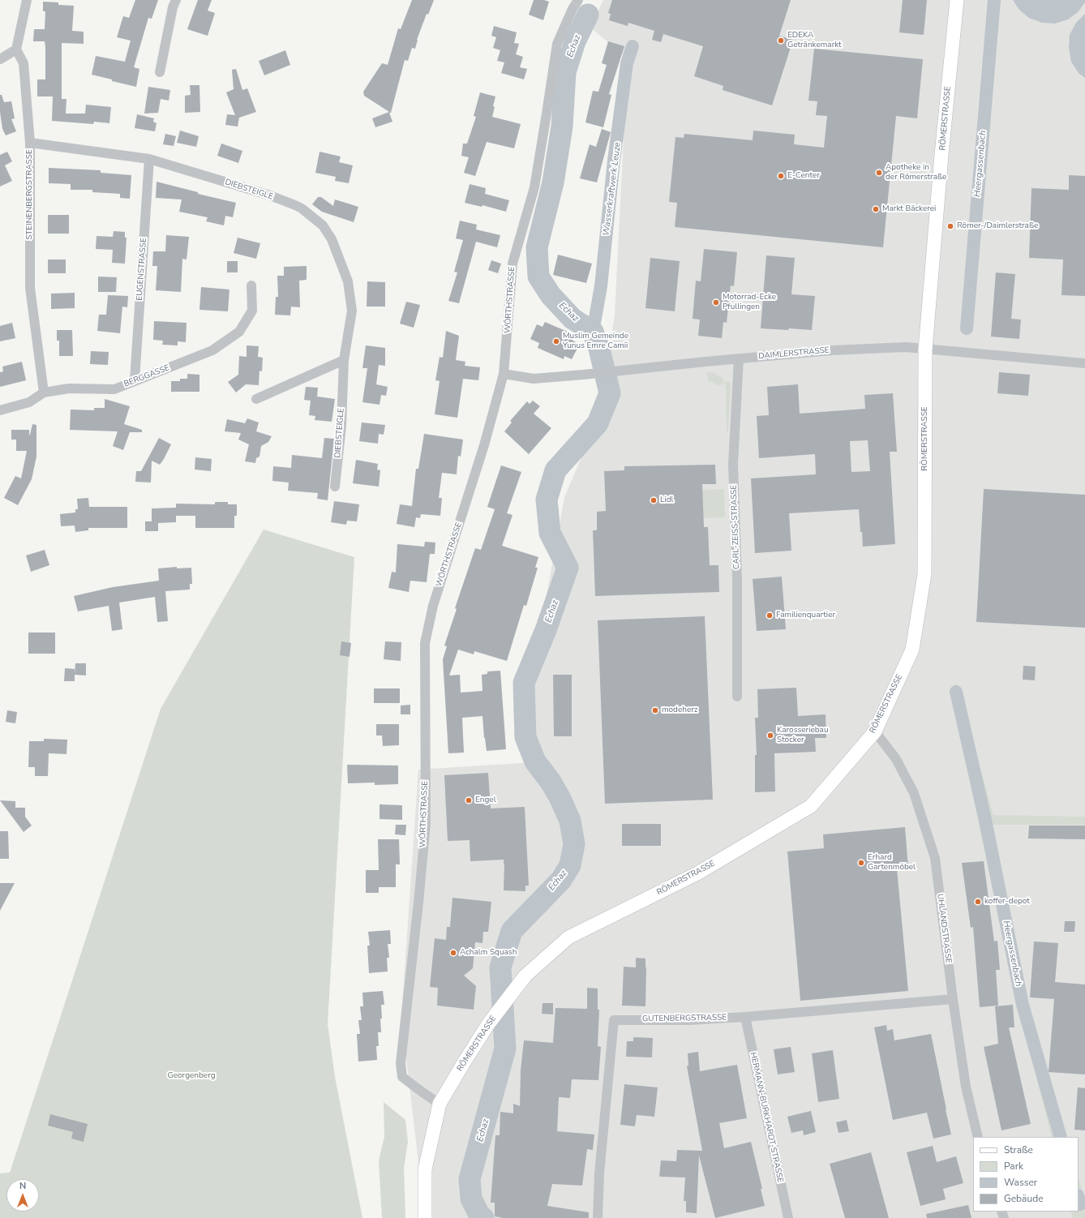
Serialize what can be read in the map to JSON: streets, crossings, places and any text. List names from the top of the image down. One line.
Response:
{"streets":{"main road":["RÖMERSTRASSE"],"street":["DIEBSTEIGLE","STEINENBERGSTRASSE","EUGENSTRASSE","WÖRTHSTRASSE","DAIMLERSTRASSE","BERGGASSE","CARL-ZEISS-STRASSE","UHLANDSTRASSE","GUTENBERGSTRASSE","HERMANN-BURKHARDT-STRASSE"]},"crossings":[["RÖMERSTRASSE","WÖRTHSTRASSE"],["RÖMERSTRASSE","DAIMLERSTRASSE"],["RÖMERSTRASSE","UHLANDSTRASSE"],["DIEBSTEIGLE","STEINENBERGSTRASSE"],["DIEBSTEIGLE","EUGENSTRASSE"],["STEINENBERGSTRASSE","BERGGASSE"],["EUGENSTRASSE","BERGGASSE"],["WÖRTHSTRASSE","DAIMLERSTRASSE"],["DAIMLERSTRASSE","CARL-ZEISS-STRASSE"],["UHLANDSTRASSE","GUTENBERGSTRASSE"],["GUTENBERGSTRASSE","HERMANN-BURKHARDT-STRASSE"]],"water":["Echaz","Heergassenbach","Wasserkraftwerk Leuze"],"parks":["Georgenberg"],"places":["EDEKA Getränkemarkt","Apotheke in der Römerstraße","E-Center","Markt Bäckerei","Römer-/Daimlerstraße","Motorrad-Ecke Pfullingen","Muslim Gemeinde Yunus Emre Camii","Lidl","Familienquartier","modeherz","Karosseriebau Stocker","Engel","Erhard Gartenmöbel","koffer-depot","Achalm Squash"],"legend":["Straße","Park","Wasser","Gebäude"],"north":"top"}
